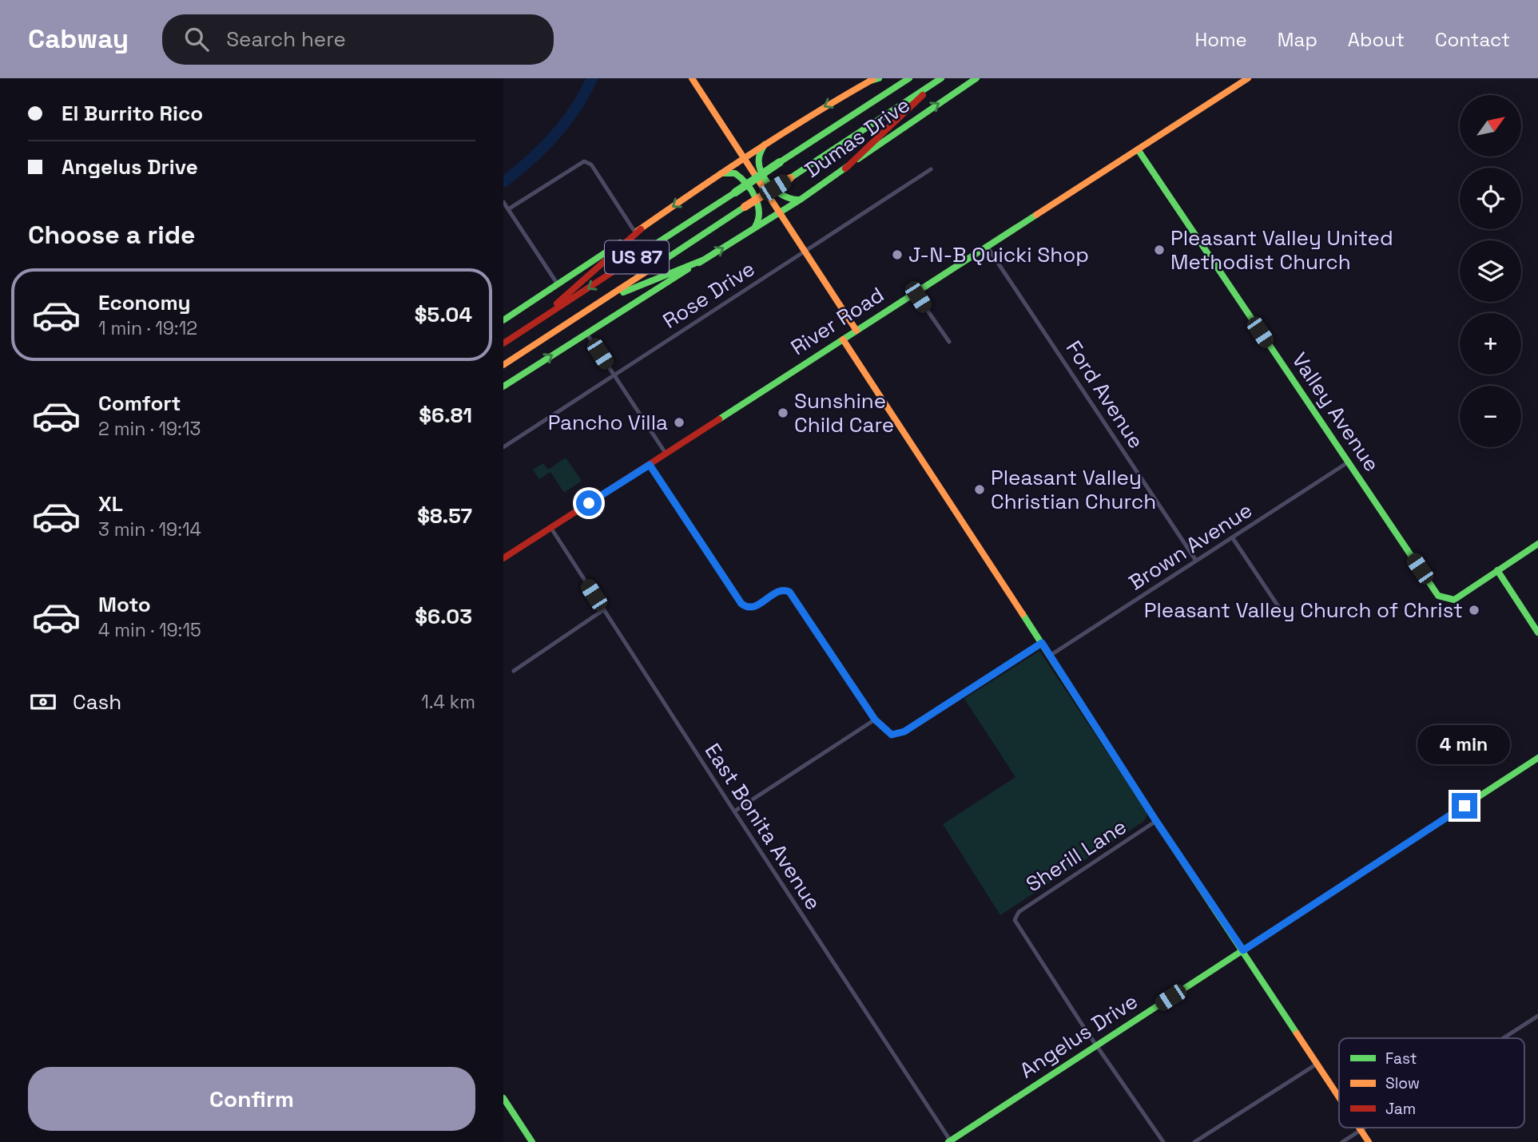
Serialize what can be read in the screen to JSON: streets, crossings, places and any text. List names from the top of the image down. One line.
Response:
{"streets":{"main road":["Dumas Drive","US 87","River Road","Valley Avenue","Angelus Drive"],"street":["Rose Drive","Ford Avenue","Brown Avenue","East Bonita Avenue","Sherill Lane"]},"crossings":[["River Road","Ford Avenue"],["River Road","Valley Avenue"],["River Road","East Bonita Avenue"],["Ford Avenue","Brown Avenue"],["Valley Avenue","Brown Avenue"],["East Bonita Avenue","Angelus Drive"],["Sherill Lane","Angelus Drive"]],"places":["Pleasant Valley United Methodist Church","J-N-B Quicki Shop","Sunshine Child Care","Pancho Villa","Pleasant Valley Christian Church","Pleasant Valley Church of Christ"],"legend":["Fast","Slow","Jam"],"north":"top right","page":{"header":"Cabway","search":"Search here","nav":["Home","Map","About","Contact"],"banner":["El Burrito Rico","Angelus Drive"],"map_buttons":["+","−"],"heading":"Choose a ride","list":[{"name":"Economy","note":"1 min · 19:12","value":"$5.04"},{"name":"Comfort","note":"2 min · 19:13","value":"$6.81"},{"name":"XL","note":"3 min · 19:14","value":"$8.57"},{"name":"Moto","note":"4 min · 19:15","value":"$6.03"}],"pay":["Cash","1.4 km"],"bubble":"4 min","buttons":"Confirm"}}
